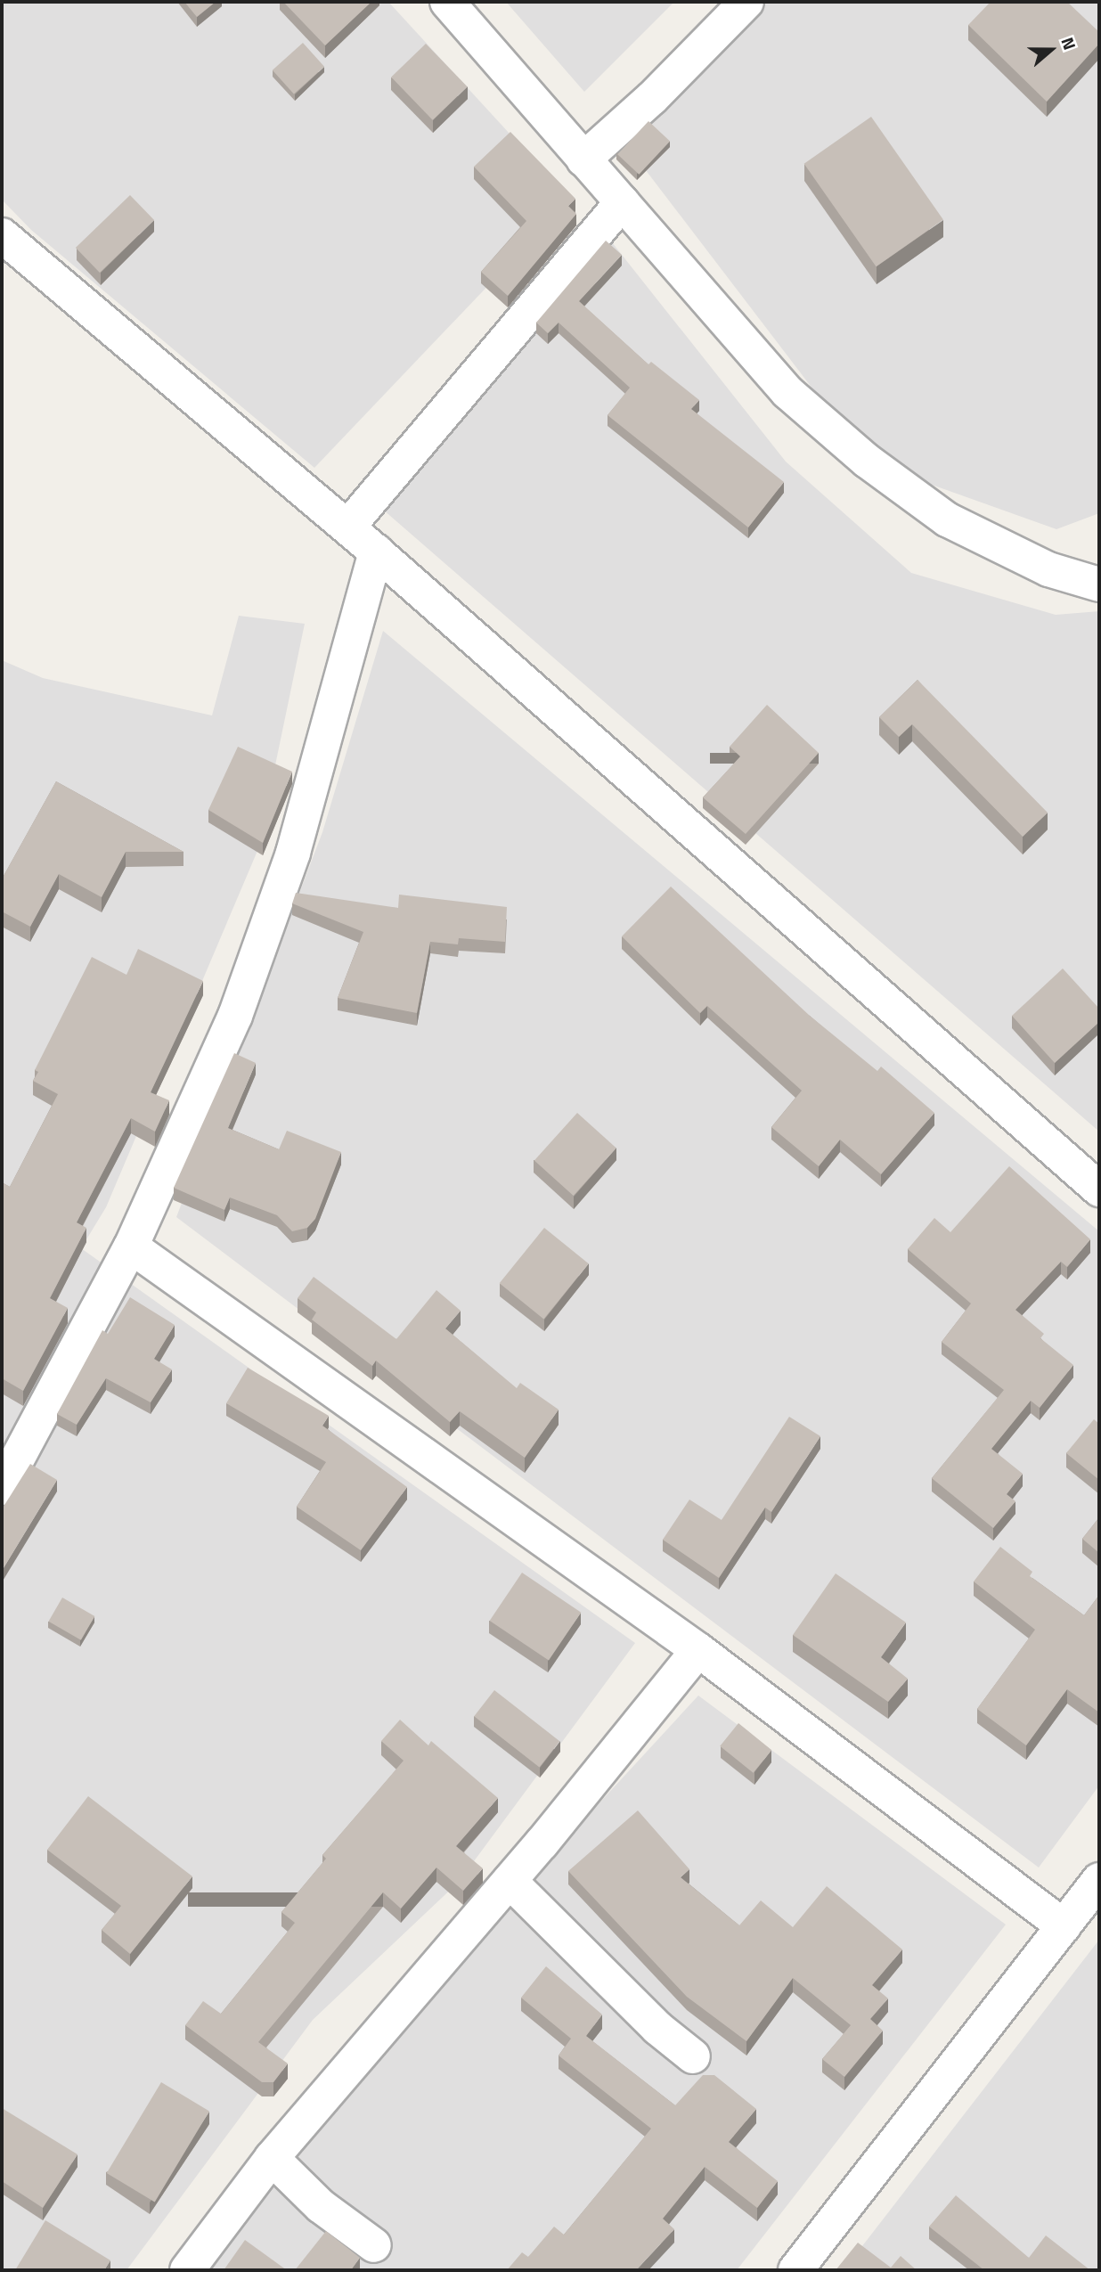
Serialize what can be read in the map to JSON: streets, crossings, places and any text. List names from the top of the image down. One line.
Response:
{"north":"right"}
